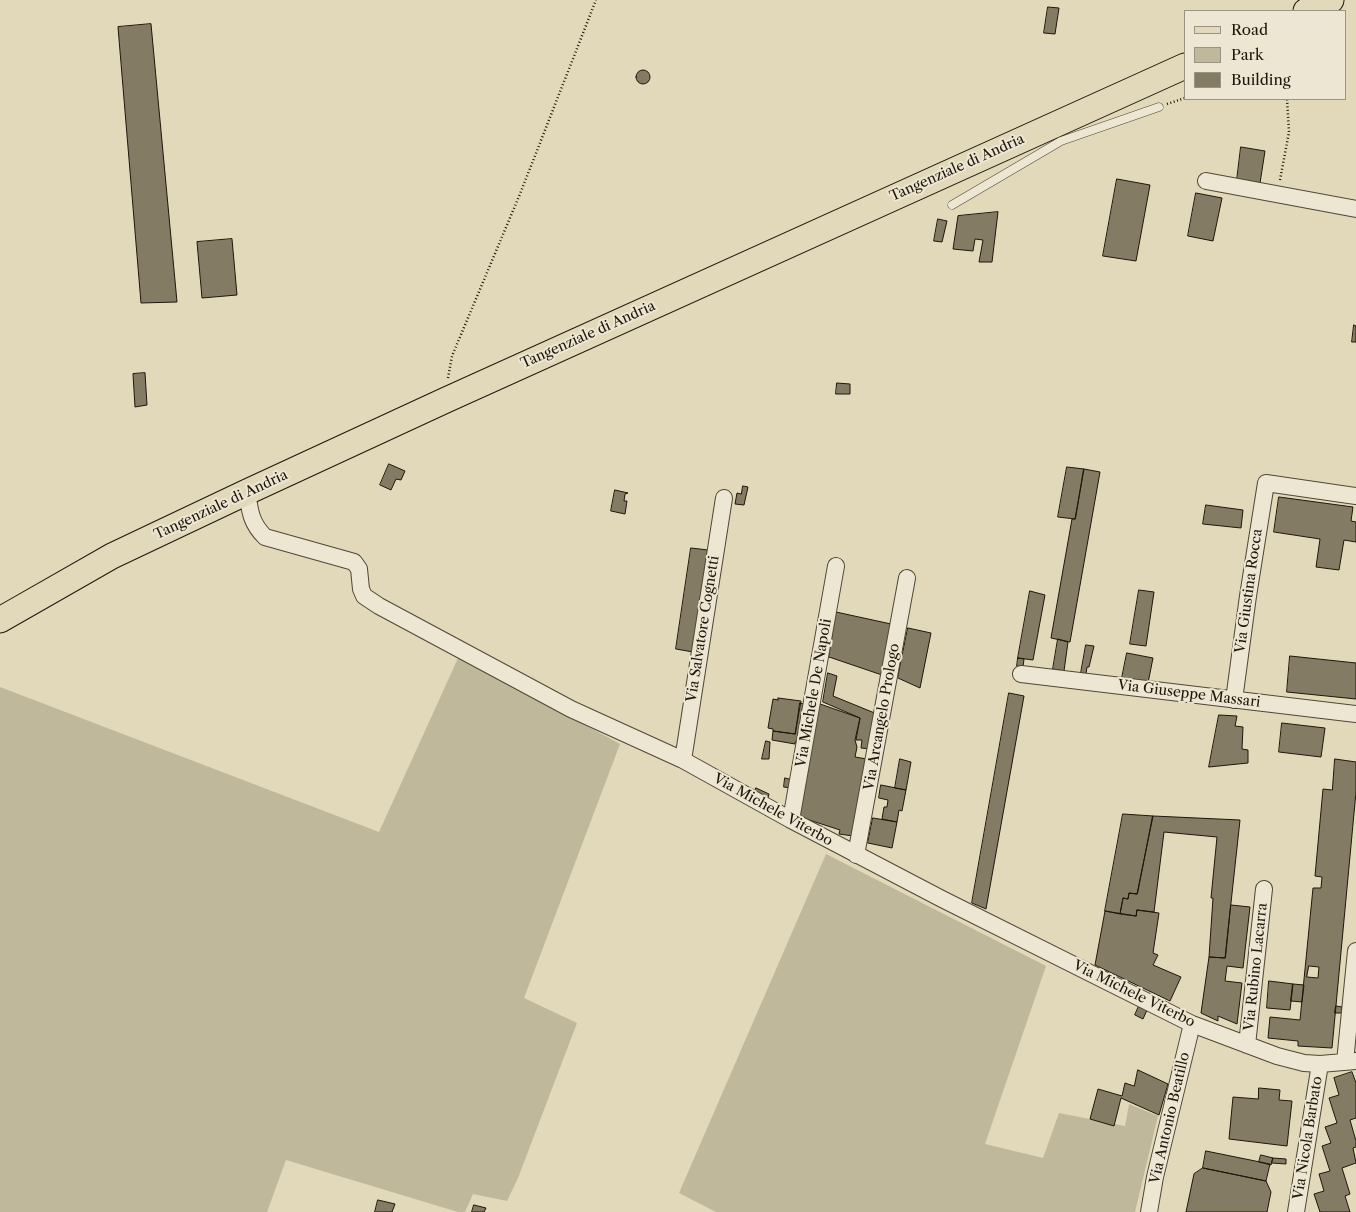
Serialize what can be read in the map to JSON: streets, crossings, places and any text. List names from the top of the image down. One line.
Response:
{"streets":{"main road":["Tangenziale di Andria"],"street":["Via Giustina Rocca","Via Salvatore Cognetti","Via Michele De Napoli","Via Giuseppe Massari","Via Arcangelo Prologo","Via Michele Viterbo","Via Rubino Lacarra","Via Antonio Beatillo","Via Nicola Barbato"]},"crossings":[["Tangenziale di Andria","Via Michele Viterbo"],["Via Giustina Rocca","Via Giuseppe Massari"],["Via Salvatore Cognetti","Via Michele Viterbo"],["Via Michele De Napoli","Via Michele Viterbo"],["Via Arcangelo Prologo","Via Michele Viterbo"],["Via Michele Viterbo","Via Rubino Lacarra"],["Via Michele Viterbo","Via Antonio Beatillo"],["Via Michele Viterbo","Via Nicola Barbato"]],"legend":["Road","Park","Building"]}
